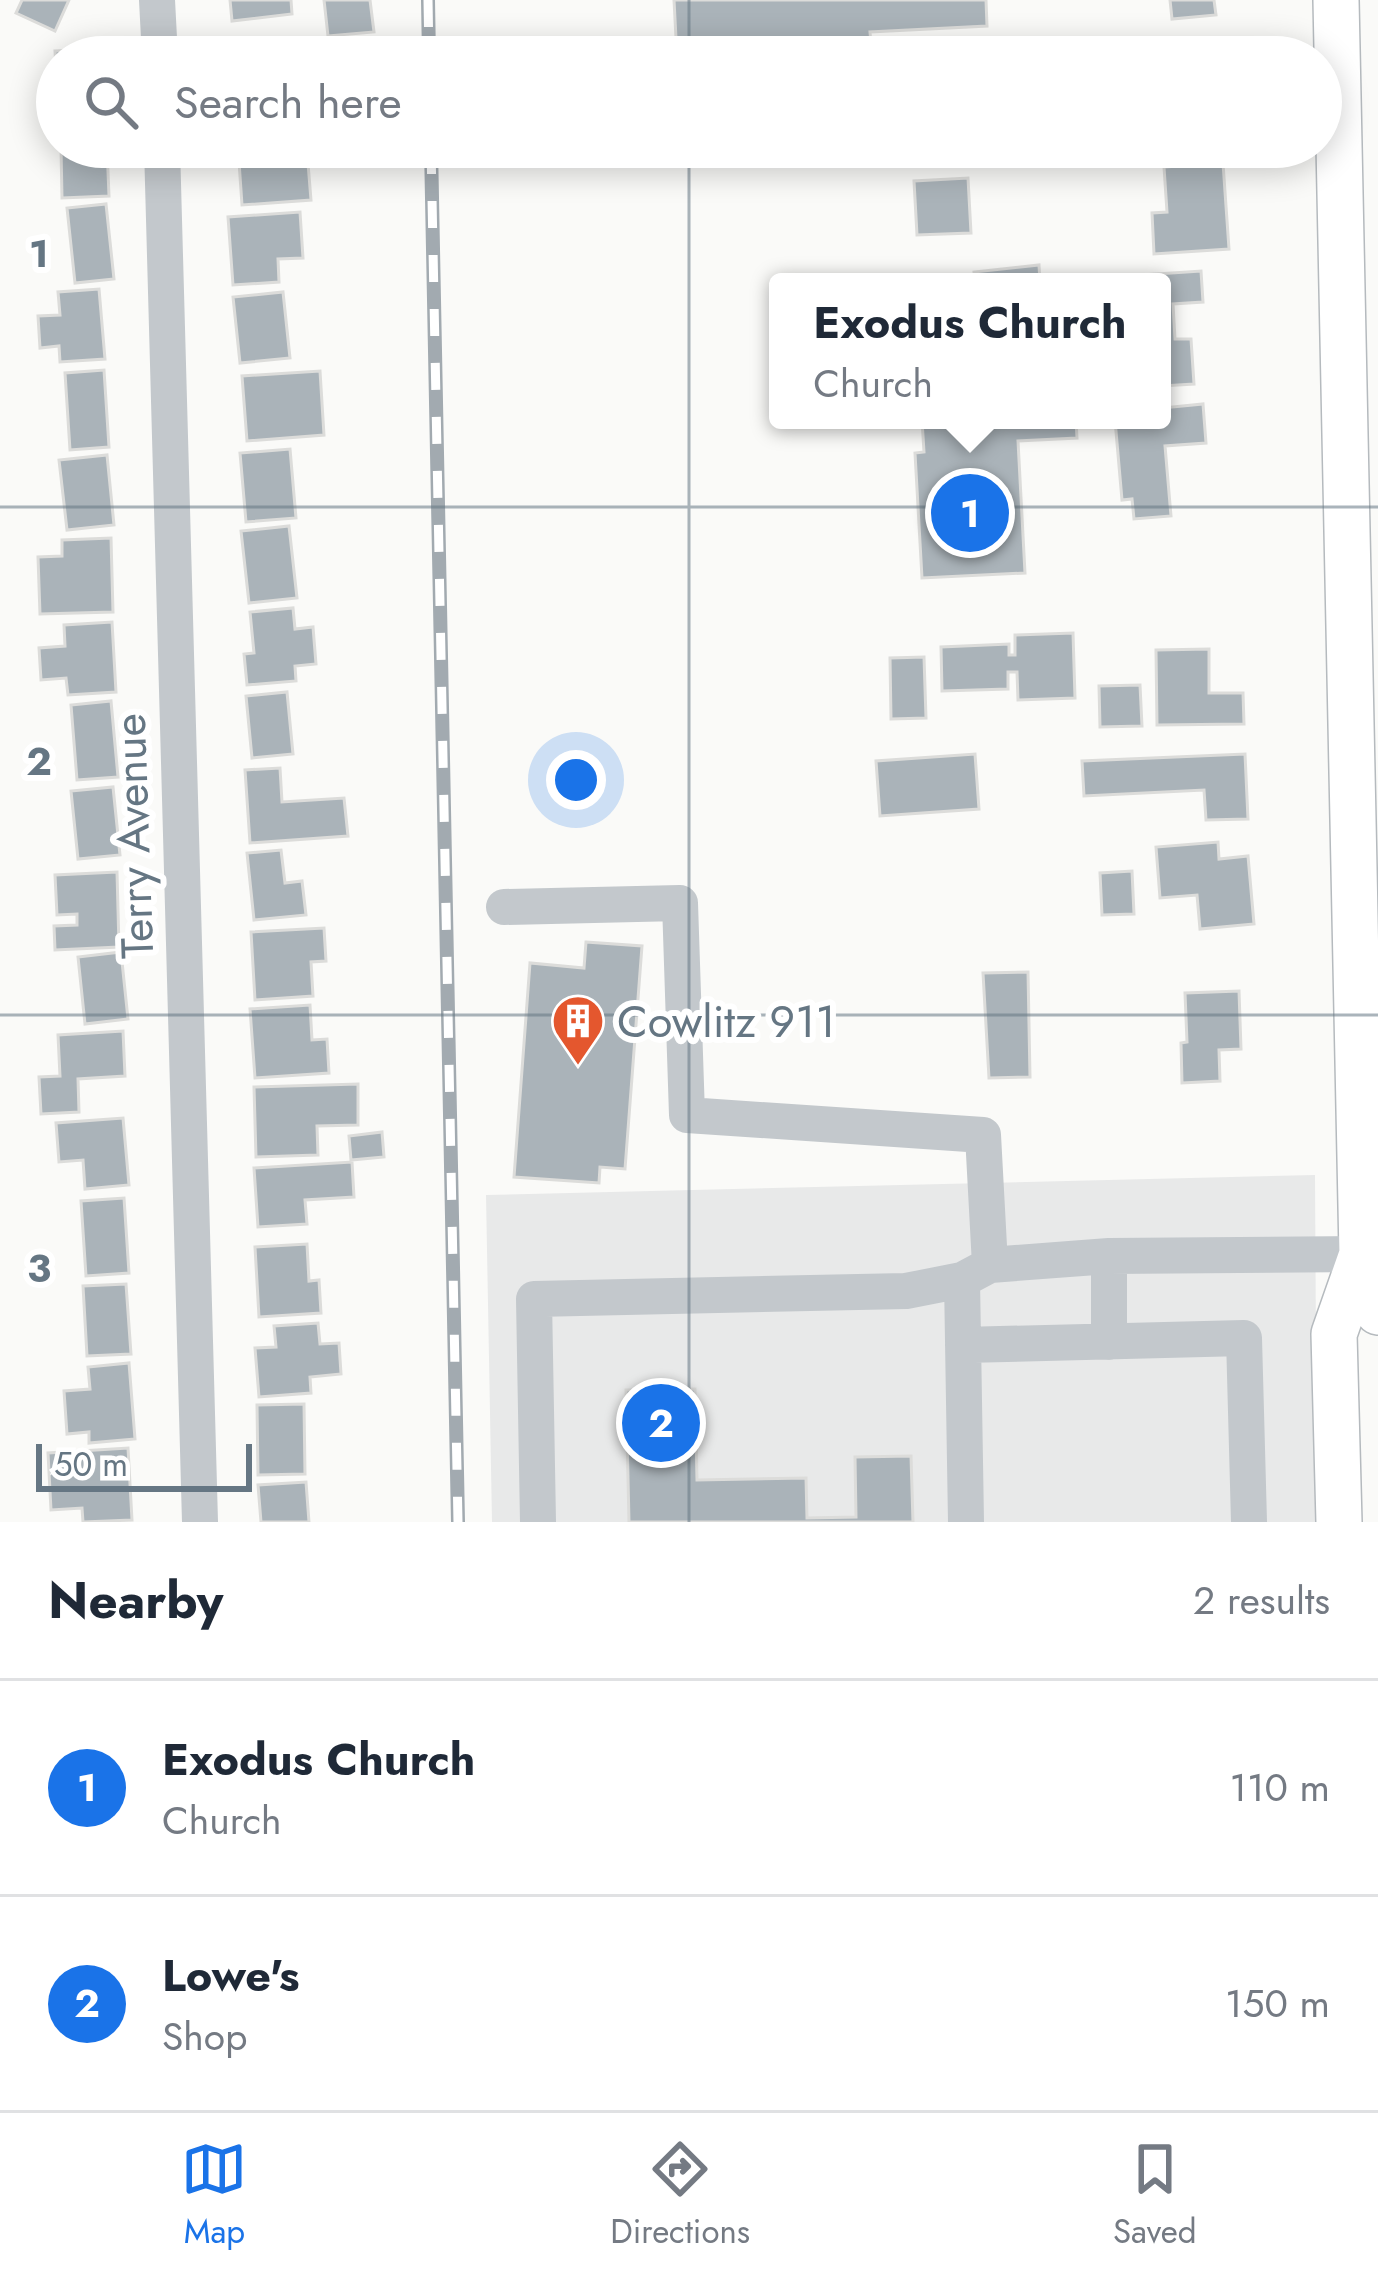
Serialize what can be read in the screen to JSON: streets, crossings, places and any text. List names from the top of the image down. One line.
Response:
{"streets":{"street":["Terry Avenue"]},"places":{"building":["Cowlitz 911"]},"scale_bar":"50 m","page":{"search":"Search here","popup":["Exodus Church","Church"],"pins":["1","2"],"scale":"50 m","heading":["Nearby","2 results"],"list":[{"mark":"1","name":"Exodus Church","note":"Church","value":"110 m"},{"mark":"2","name":"Lowe's","note":"Shop","value":"150 m"}],"nav":["Map","Directions","Saved"]},"grid":{"rows":["1","2","3"]}}
